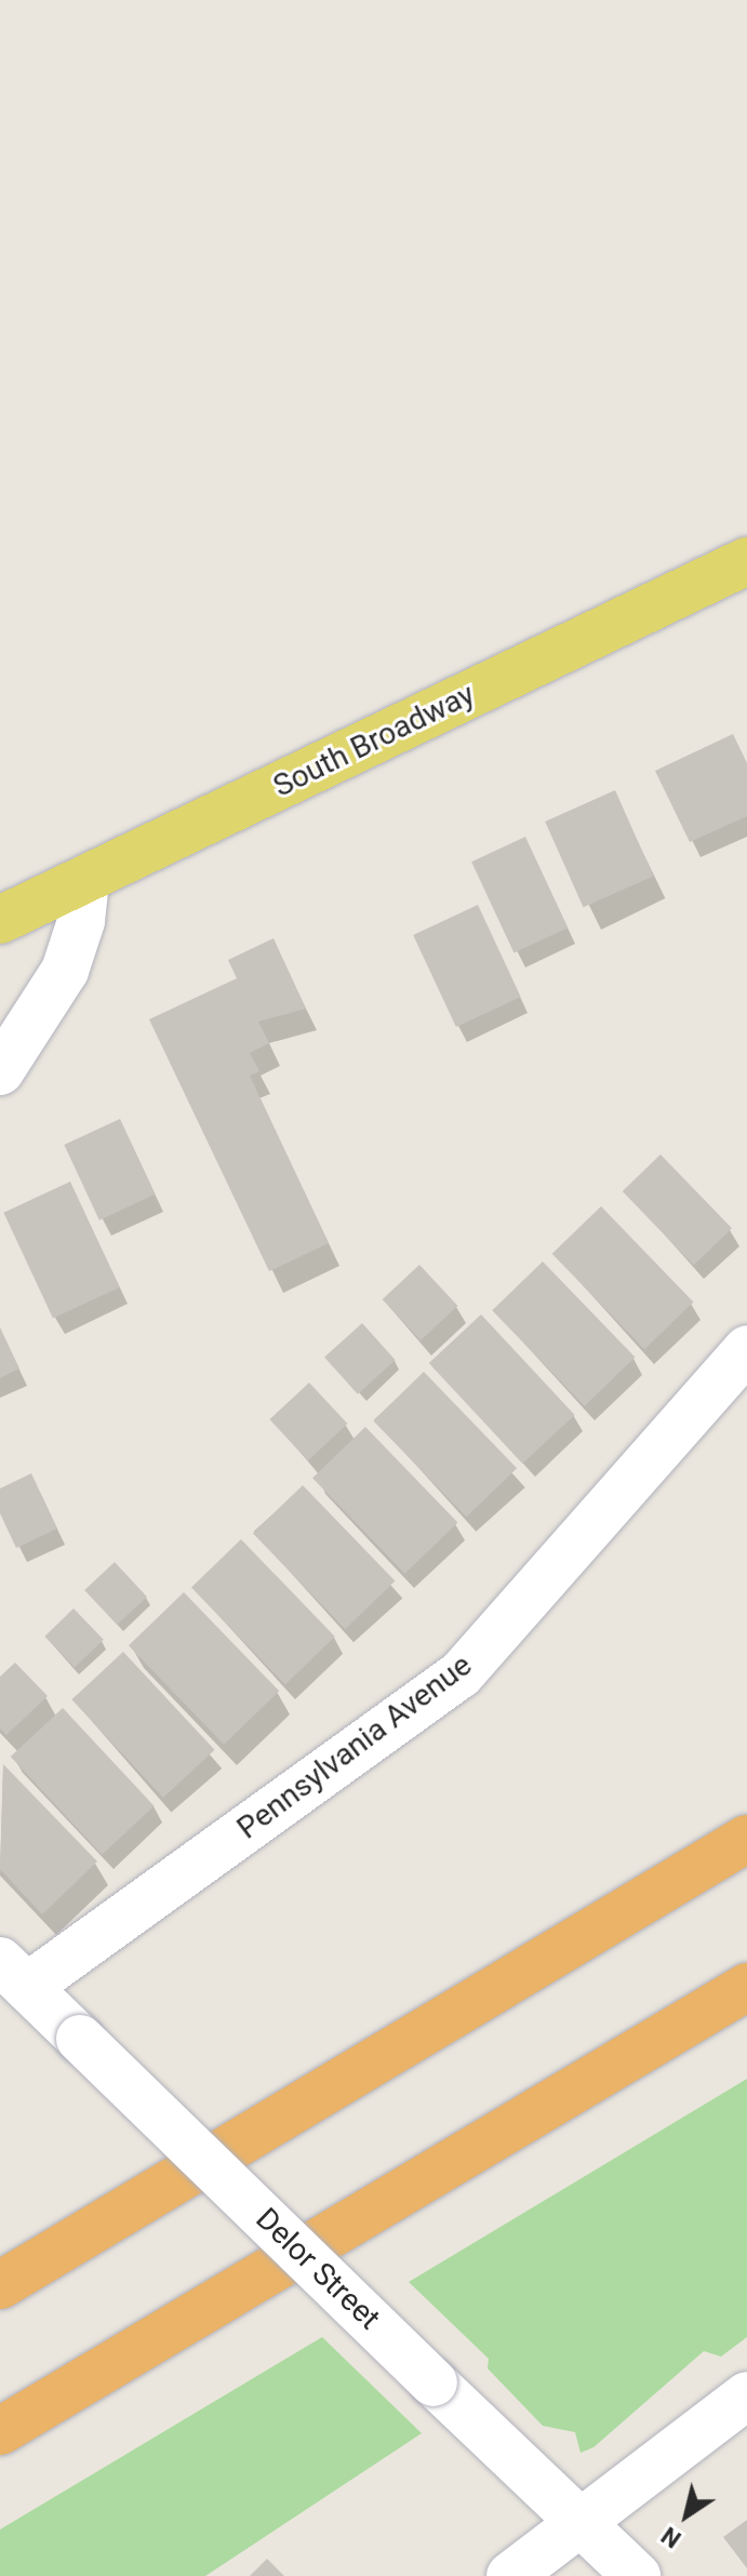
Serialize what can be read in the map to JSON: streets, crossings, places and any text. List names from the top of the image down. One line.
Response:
{"streets":{"main road":["South Broadway"],"street":["Pennsylvania Avenue","Delor Street"]},"crossings":[["Pennsylvania Avenue","Delor Street"]],"north":"bottom left"}
